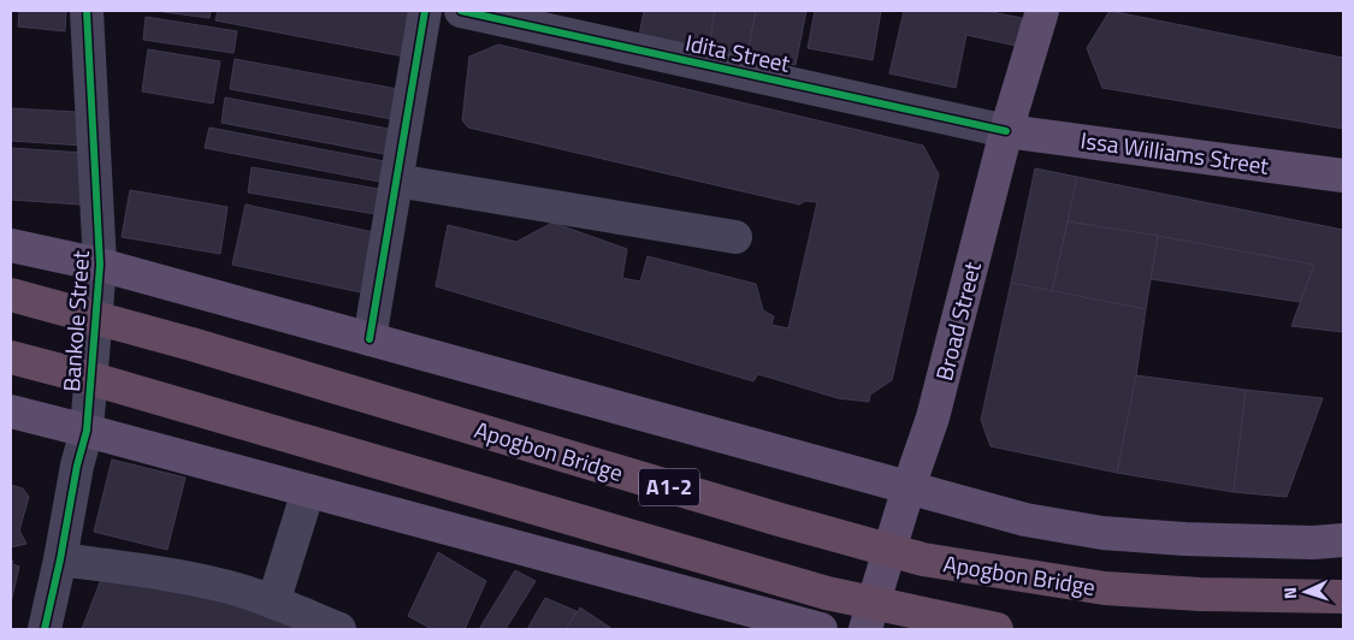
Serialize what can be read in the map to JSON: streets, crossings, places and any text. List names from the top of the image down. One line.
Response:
{"streets":{"highway":["Apogbon Bridge","A1-2"],"main road":["Issa Williams Street","Broad Street"],"street":["Idita Street","Bankole Street"]},"crossings":[["Idita Street","Issa Williams Street"],["Idita Street","Broad Street"],["Issa Williams Street","Broad Street"]],"north":"left"}
